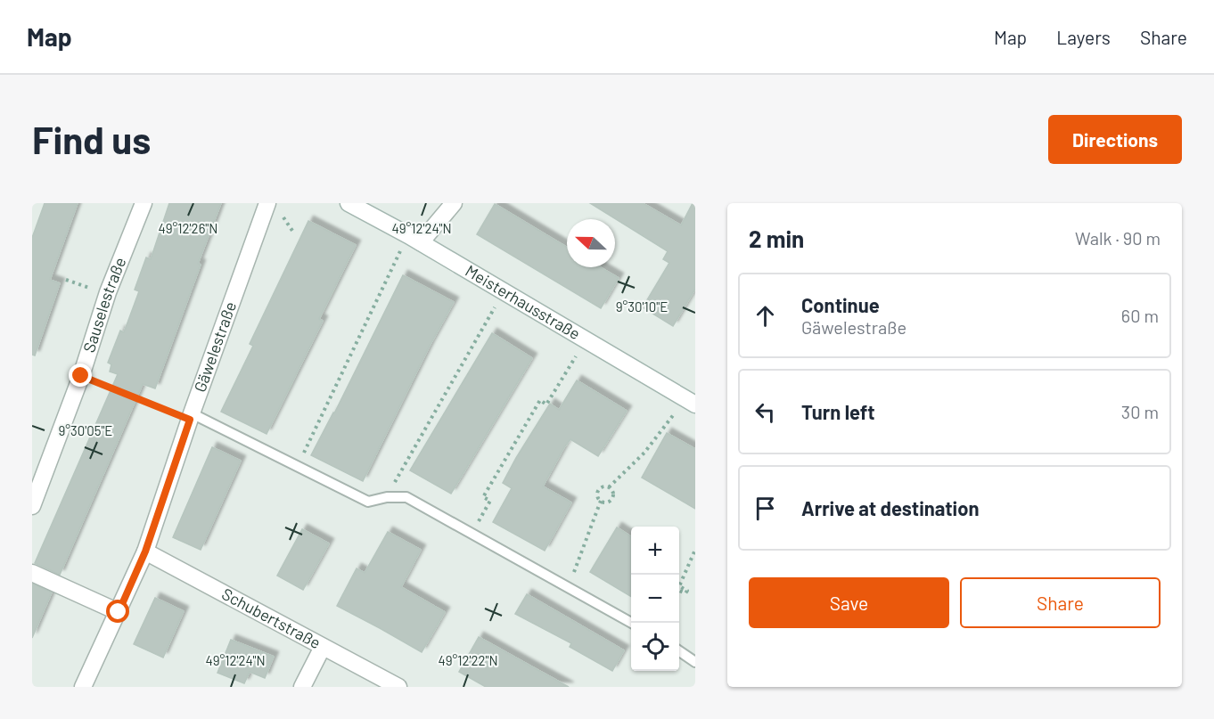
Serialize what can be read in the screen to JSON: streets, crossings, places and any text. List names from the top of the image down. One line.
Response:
{"streets":{"street":["Meisterhausstraße","Sauselestraße","Gäwelestraße","Schubertstraße"]},"crossings":[["Gäwelestraße","Schubertstraße"]],"north":"left","page":{"header":"Map","nav":["Map","Layers","Share"],"buttons":["Directions",["Save","Share"]],"title":"Find us","heading":["2 min","Walk · 90 m"],"list":[["Continue","Gäwelestraße","60 m"],["Turn left","30 m"],"Arrive at destination"],"map_buttons":["+","−"]},"coordinates":["49°12'26\"N","49°12'24\"N","9°30'10\"E","9°30'05\"E","49°12'22\"N"]}
